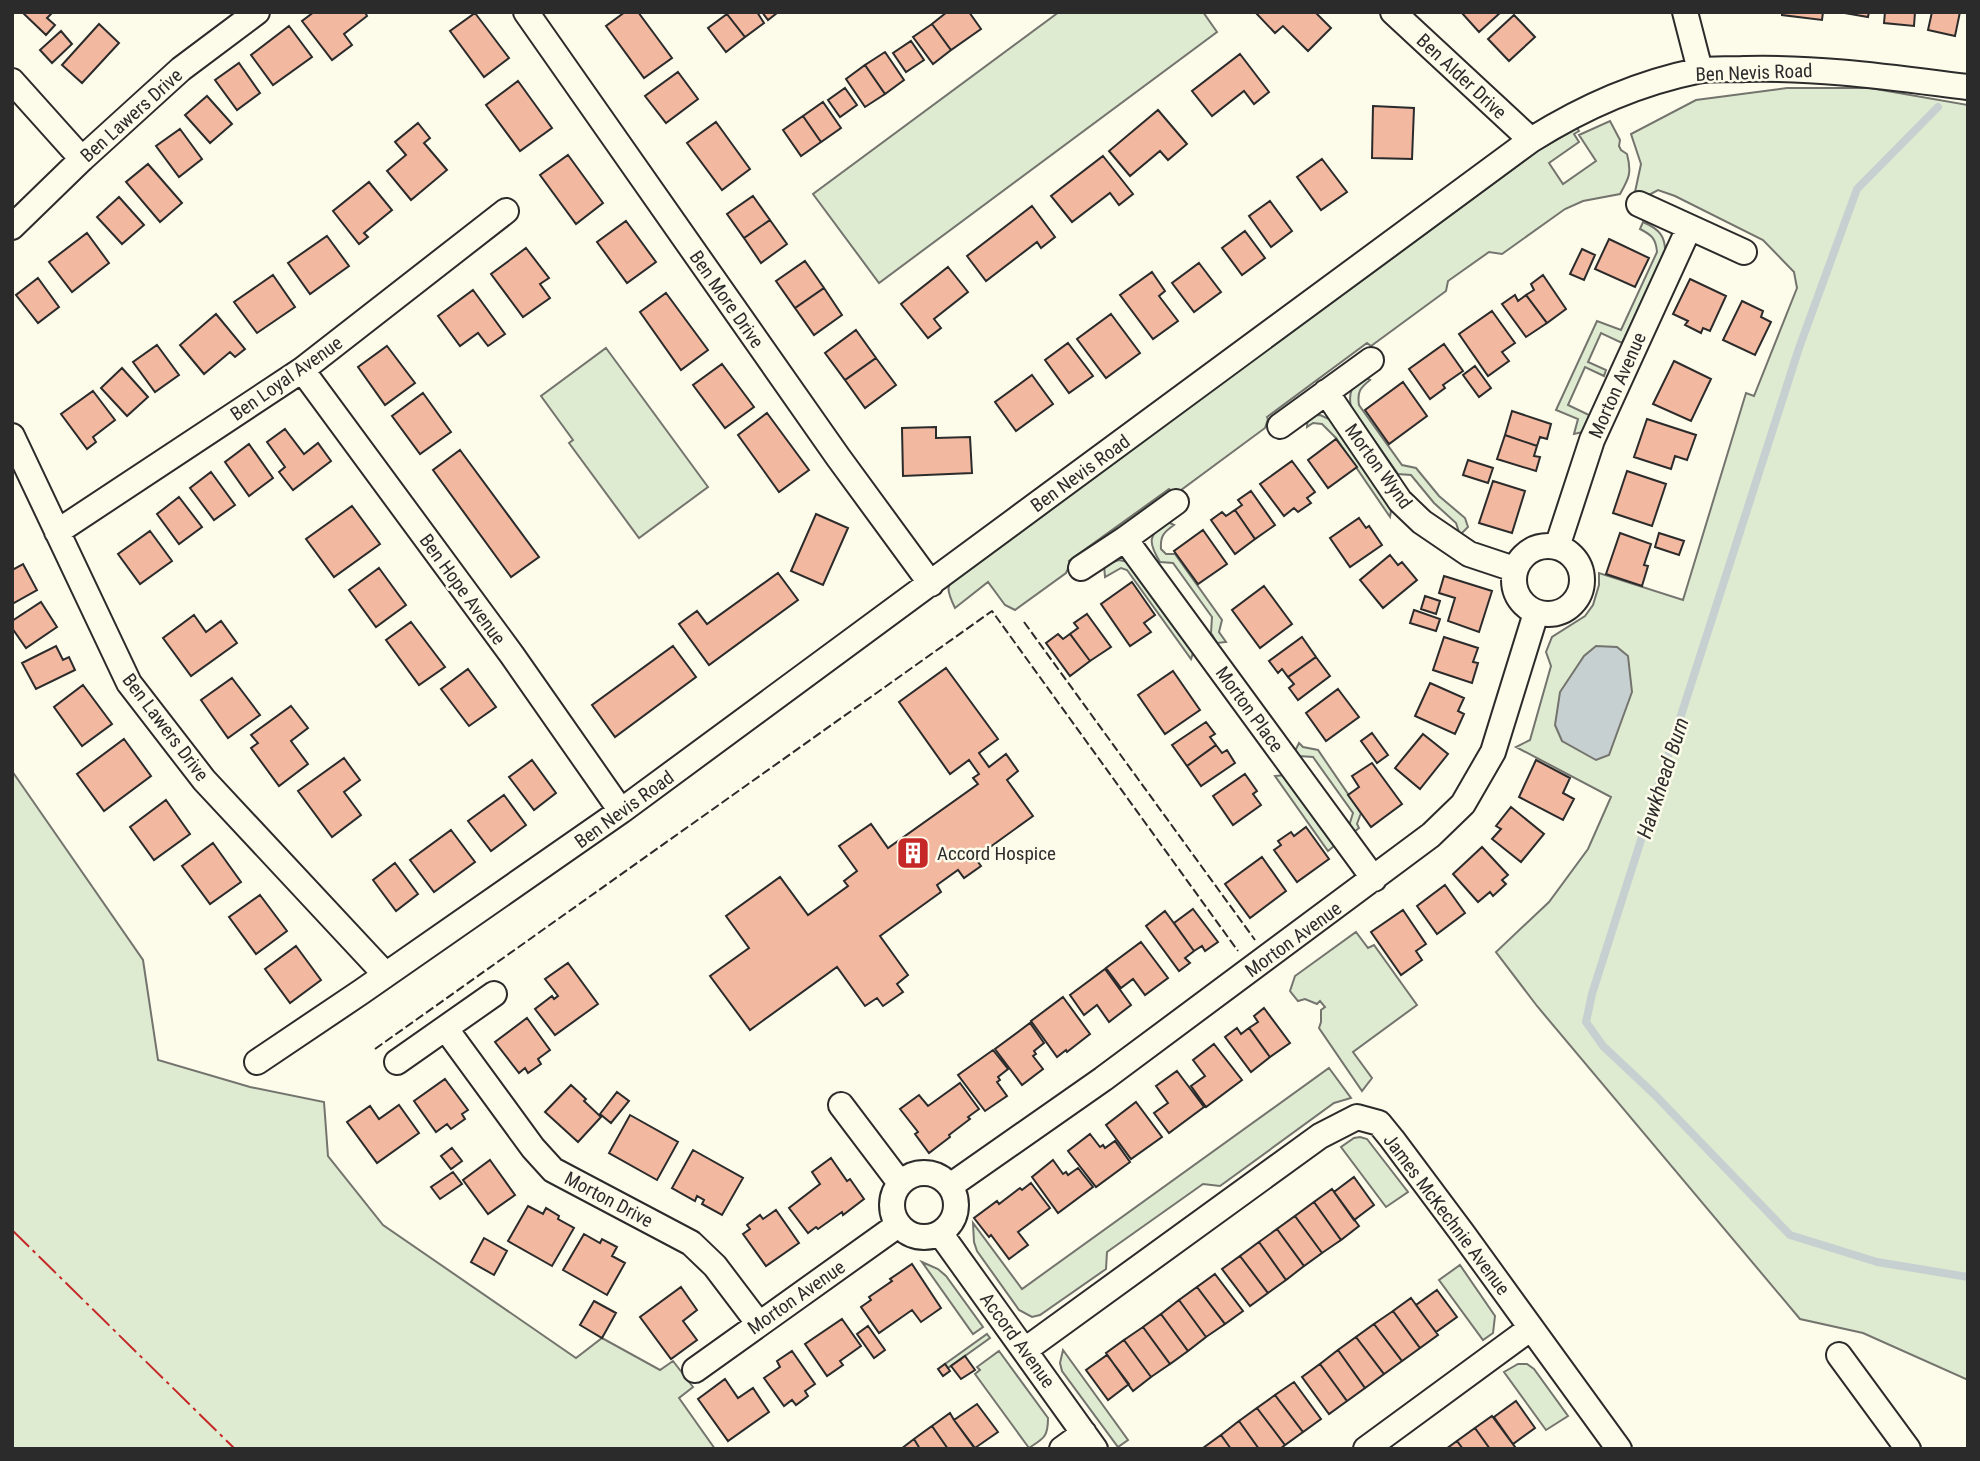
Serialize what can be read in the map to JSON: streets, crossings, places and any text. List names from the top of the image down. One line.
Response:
{"streets":{"street":["Ben Nevis Road","Ben Alder Drive","Ben Lawers Drive","Ben More Drive","Ben Loyal Avenue","Morton Avenue","Morton Wynd","Ben Hope Avenue","Morton Place","Morton Drive","James McKechnie Avenue","Accord Avenue"]},"crossings":[["Ben Nevis Road","Ben Alder Drive"],["Ben Nevis Road","Ben Lawers Drive"],["Ben Nevis Road","Ben More Drive"],["Ben Nevis Road","Ben Hope Avenue"],["Ben Lawers Drive","Ben Loyal Avenue"],["Ben Loyal Avenue","Ben Hope Avenue"],["Morton Avenue","Morton Wynd"],["Morton Avenue","Morton Place"],["Morton Avenue","Morton Drive"],["Morton Avenue","Accord Avenue"],["James McKechnie Avenue","Accord Avenue"]],"water":["Hawkhead Burn"],"places":{"building":["Accord Hospice"]}}
